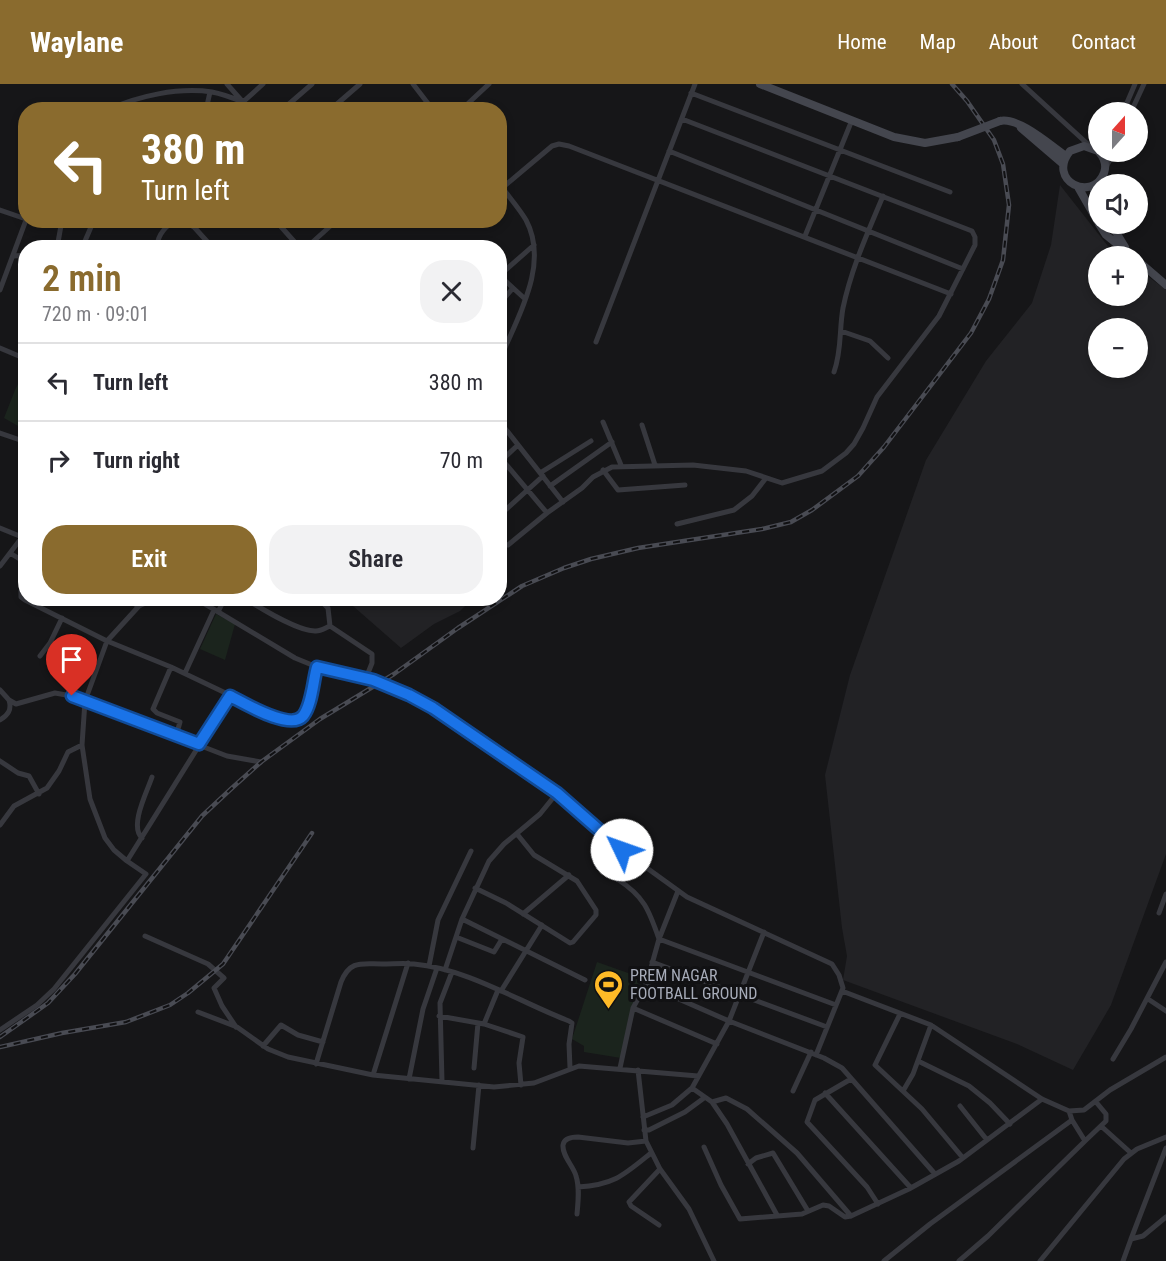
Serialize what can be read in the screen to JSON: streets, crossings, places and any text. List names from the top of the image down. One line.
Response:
{"places":{"sports":["PREM NAGAR FOOTBALL GROUND"]},"north":"top","page":{"header":"Waylane","nav":["Home","Map","About","Contact"],"map_buttons":["+","−"],"turn":["380 m","Turn left"],"heading":["2 min","720 m · 09:01"],"list":[{"name":"Turn left","value":"380 m"},{"name":"Turn right","value":"70 m"}],"buttons":["Exit","Share"]}}
